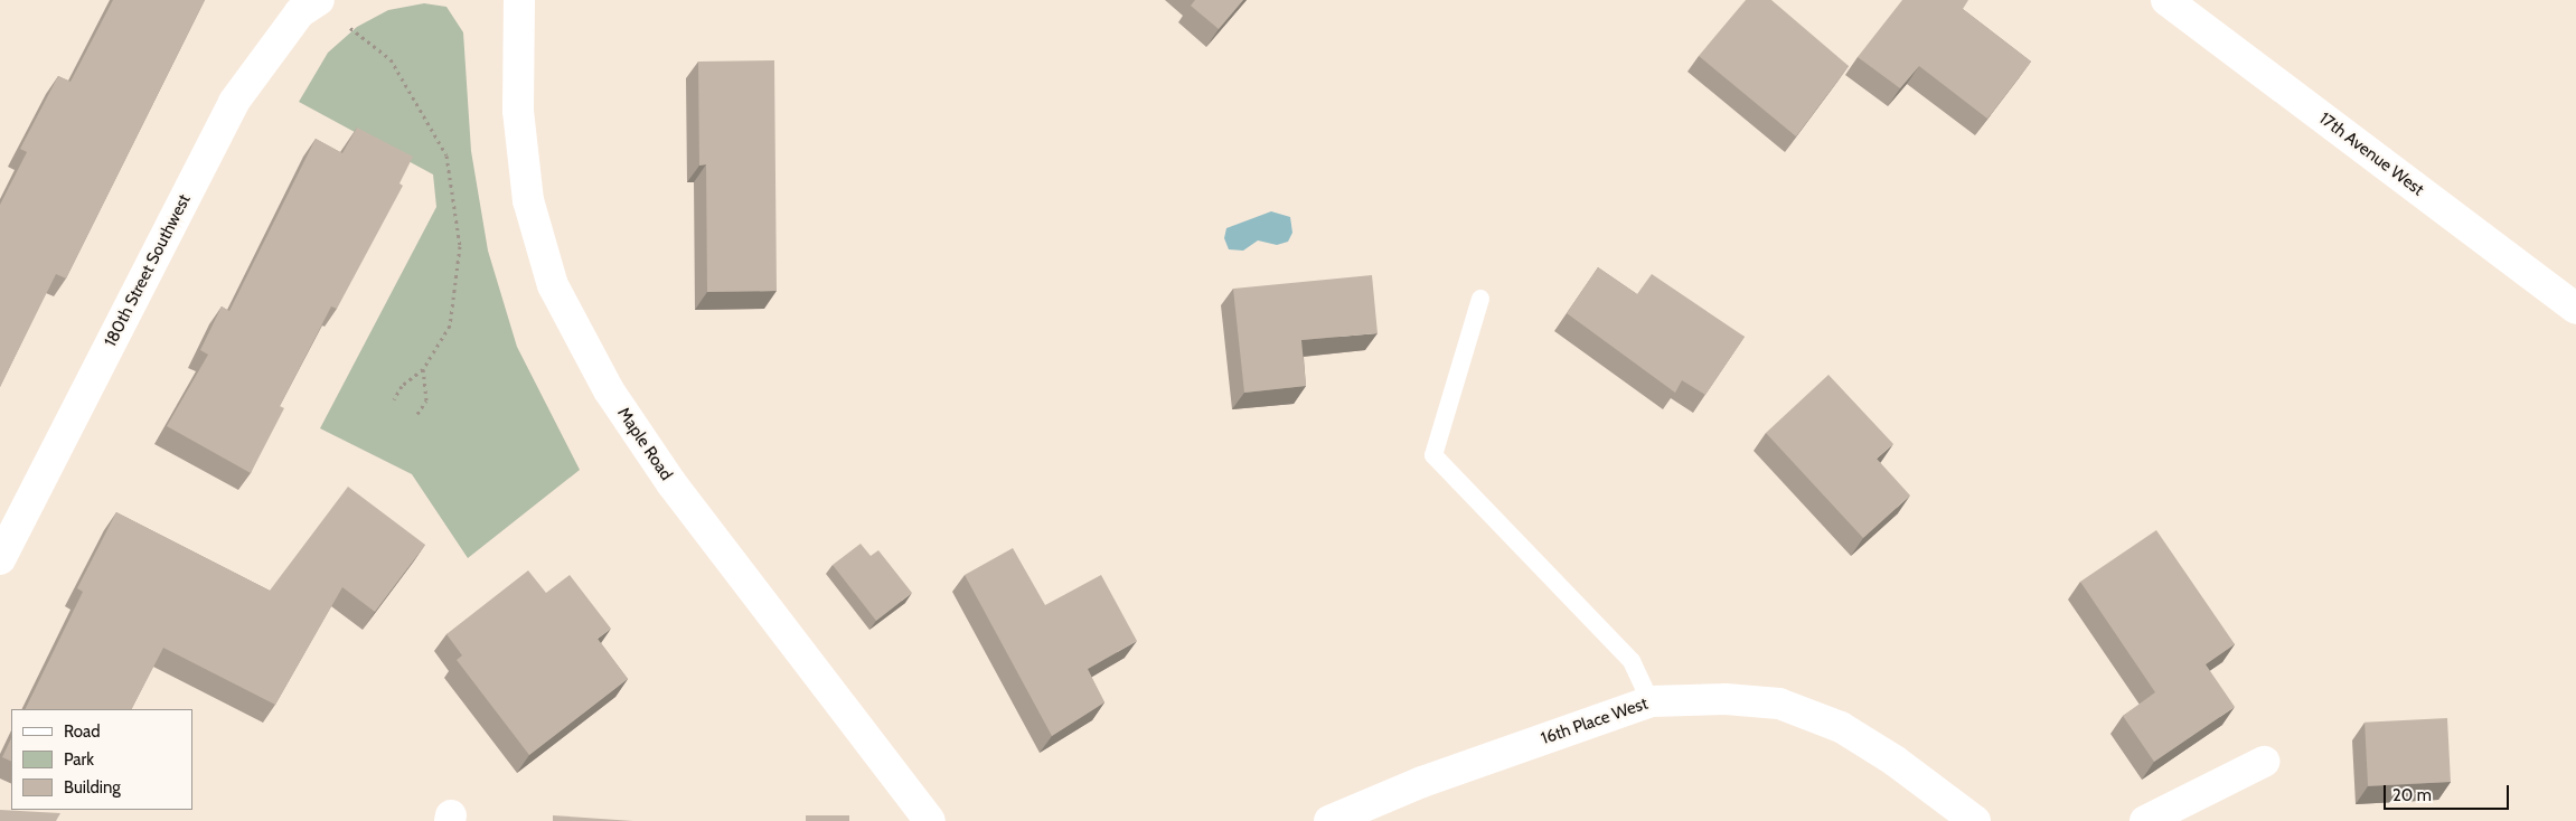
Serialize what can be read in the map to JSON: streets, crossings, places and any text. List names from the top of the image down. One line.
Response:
{"streets":{"street":["17th Avenue West","180th Street Southwest","Maple Road","16th Place West"]},"legend":["Road","Park","Building"],"scale_bar":"20 m"}
